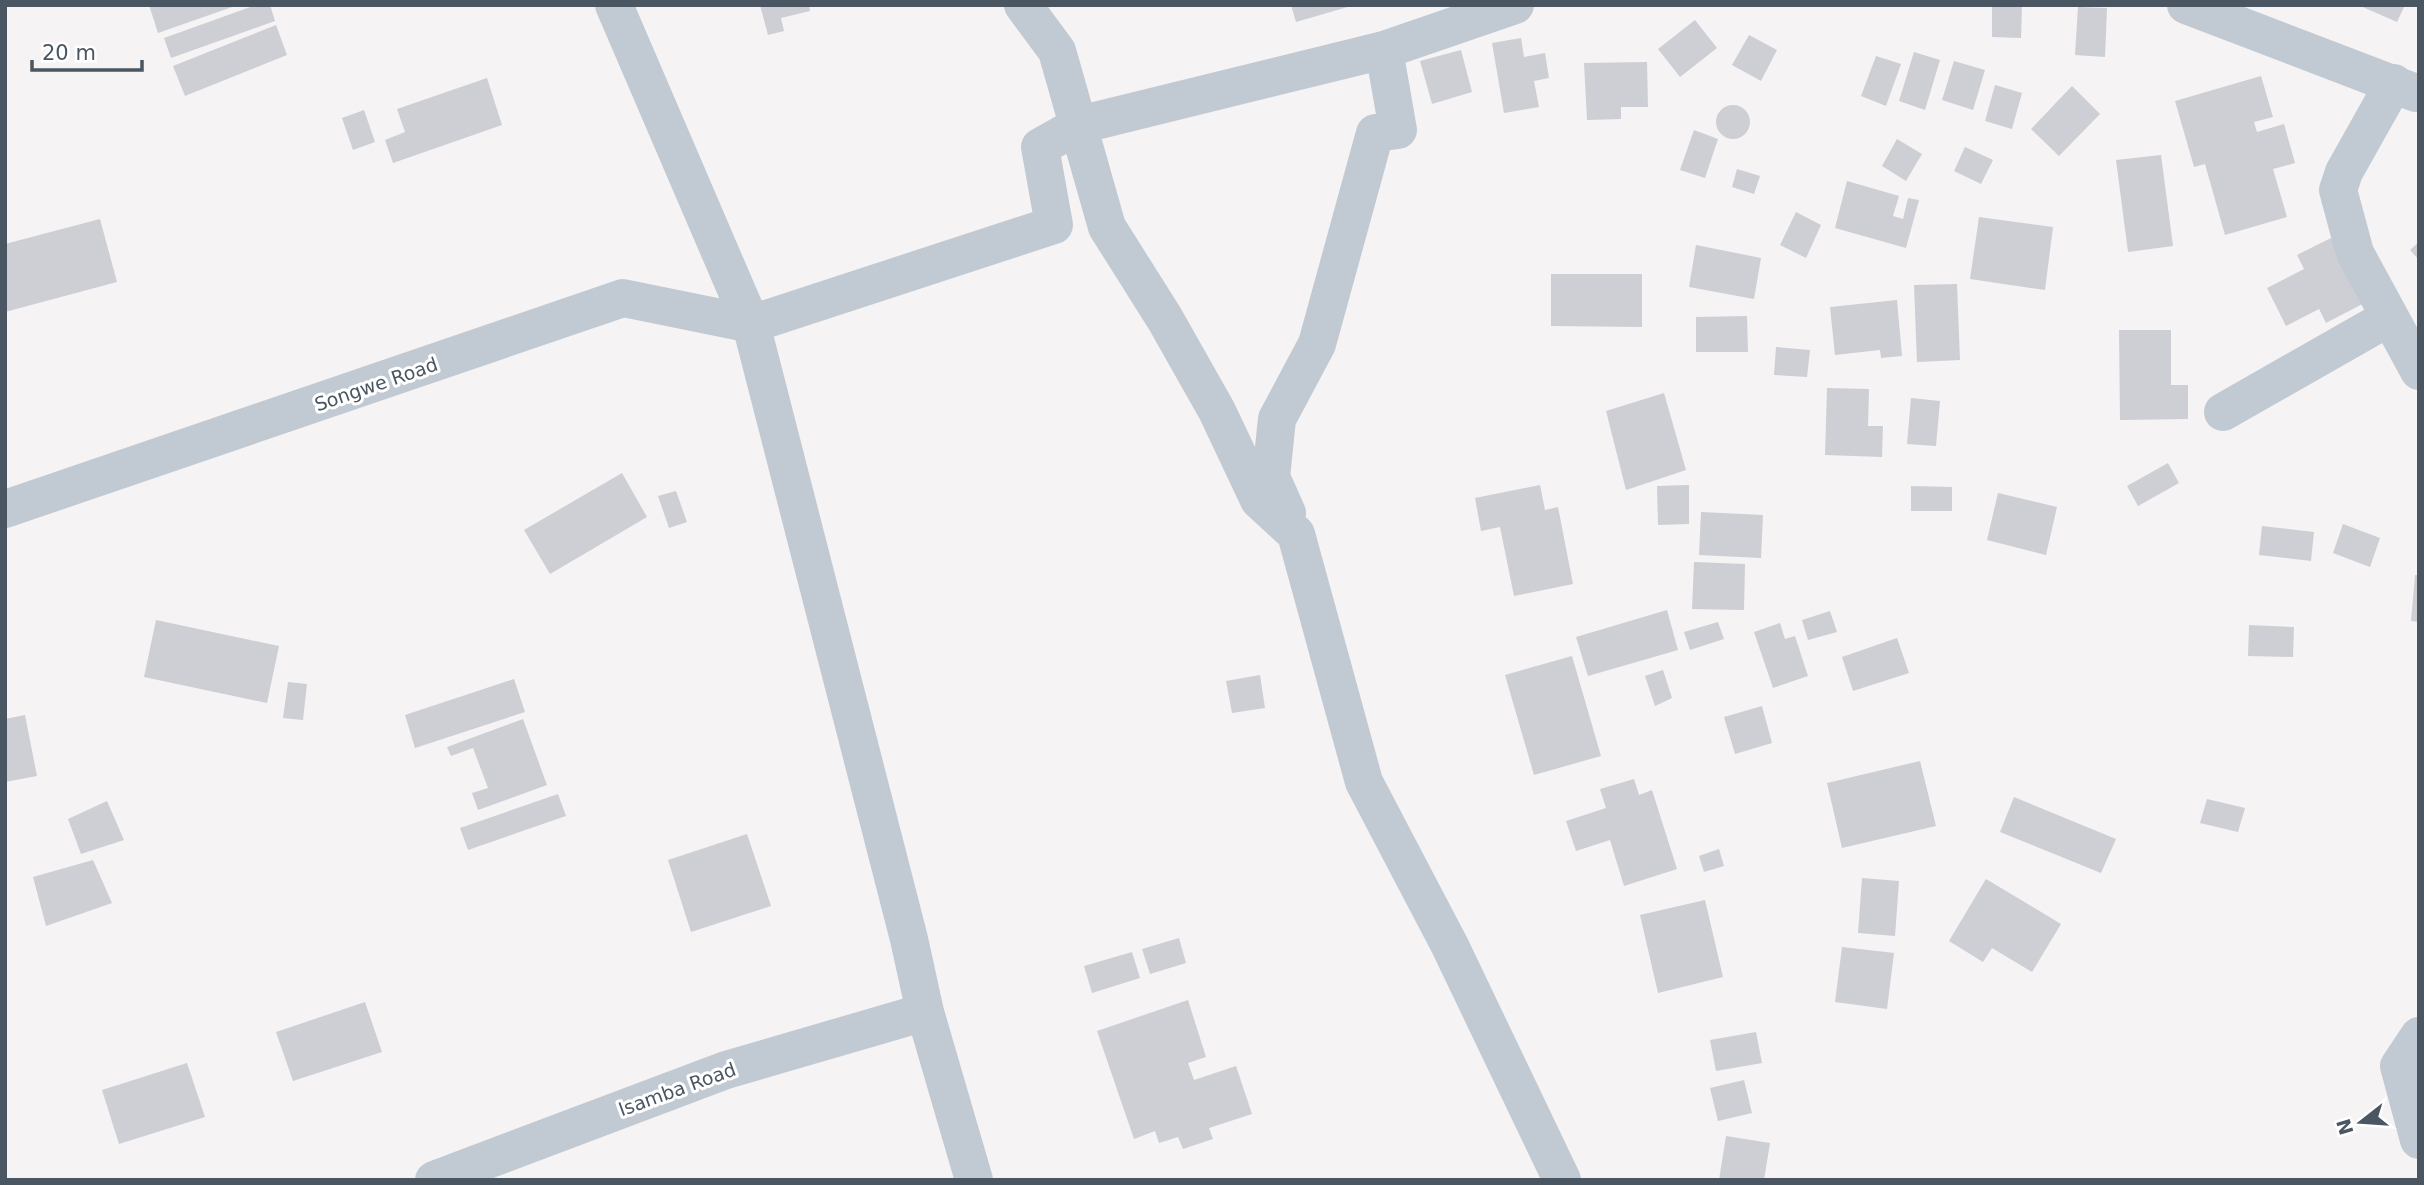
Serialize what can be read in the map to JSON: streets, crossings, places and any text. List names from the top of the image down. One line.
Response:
{"streets":{"street":["Songwe Road","Isamba Road"]},"scale_bar":"20 m","north":"left"}
